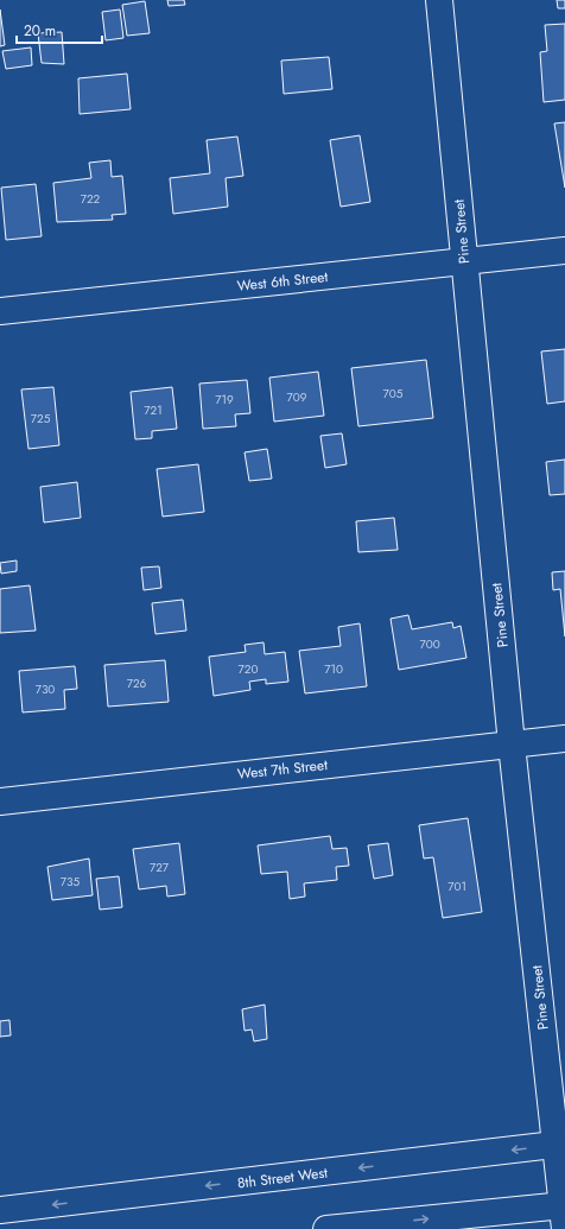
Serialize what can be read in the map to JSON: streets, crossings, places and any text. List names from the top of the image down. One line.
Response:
{"streets":{"main road":["Pine Street","West 6th Street","West 7th Street","8th Street West"]},"crossings":[["Pine Street","West 6th Street"],["Pine Street","West 7th Street"],["Pine Street","8th Street West"]],"house_numbers":["722","705","709","719","721","725","700","720","710","726","730","727","735","701"],"scale_bar":"20 m"}
